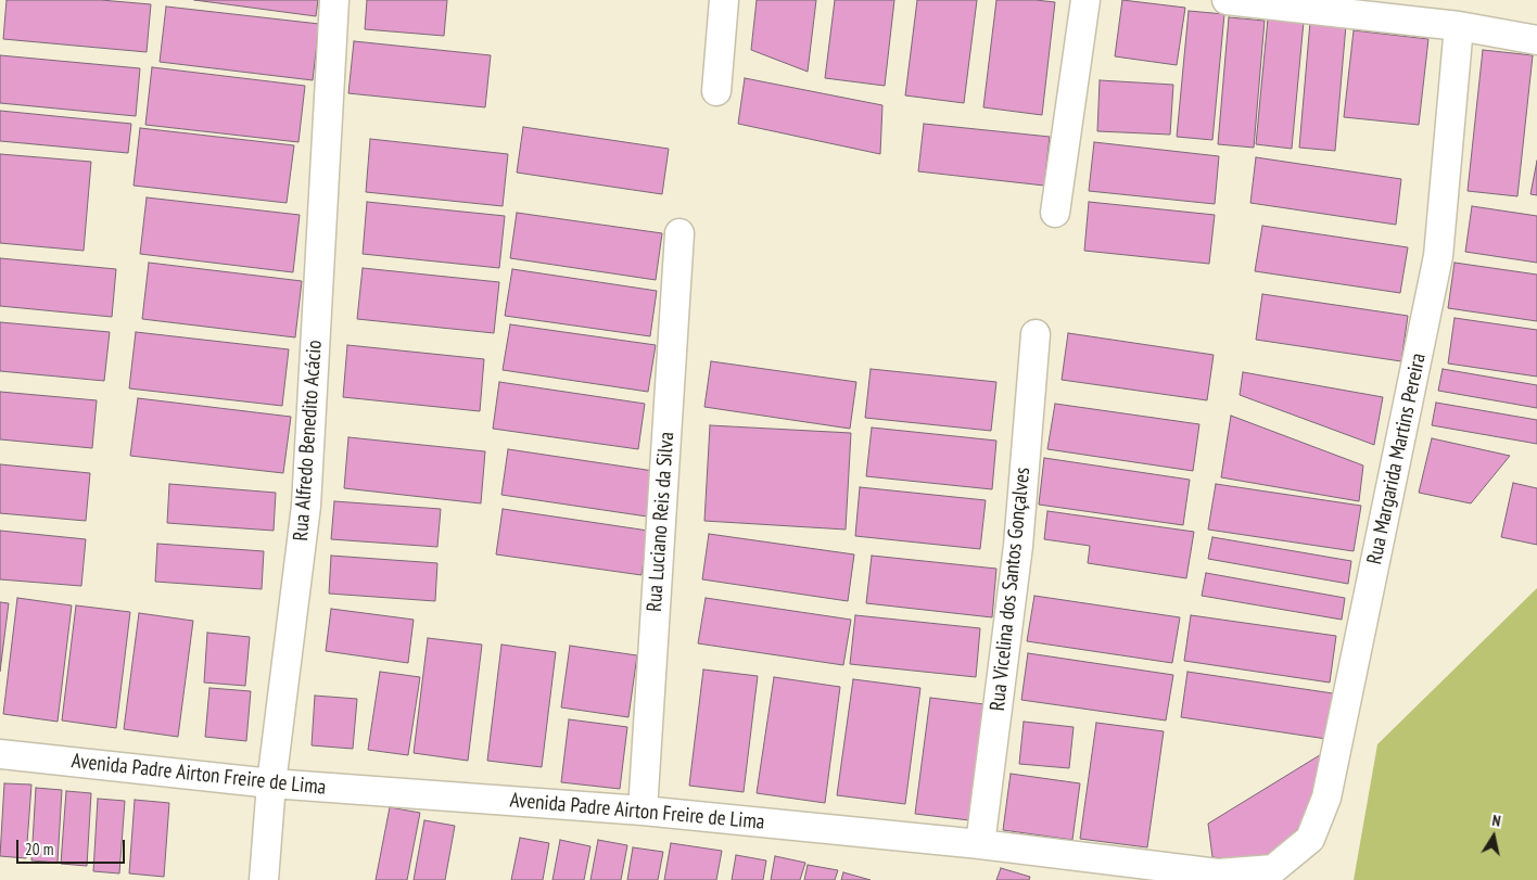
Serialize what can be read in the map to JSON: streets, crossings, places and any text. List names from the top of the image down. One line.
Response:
{"streets":{"street":["Rua Alfredo Benedito Acácio","Rua Margarida Martins Pereira","Rua Luciano Reis da Silva","Rua Vicelina dos Santos Gonçalves","Avenida Padre Airton Freire de Lima"]},"crossings":[["Rua Alfredo Benedito Acácio","Avenida Padre Airton Freire de Lima"],["Rua Margarida Martins Pereira","Avenida Padre Airton Freire de Lima"],["Rua Luciano Reis da Silva","Avenida Padre Airton Freire de Lima"],["Rua Vicelina dos Santos Gonçalves","Avenida Padre Airton Freire de Lima"]],"scale_bar":"20 m","north":"top"}
